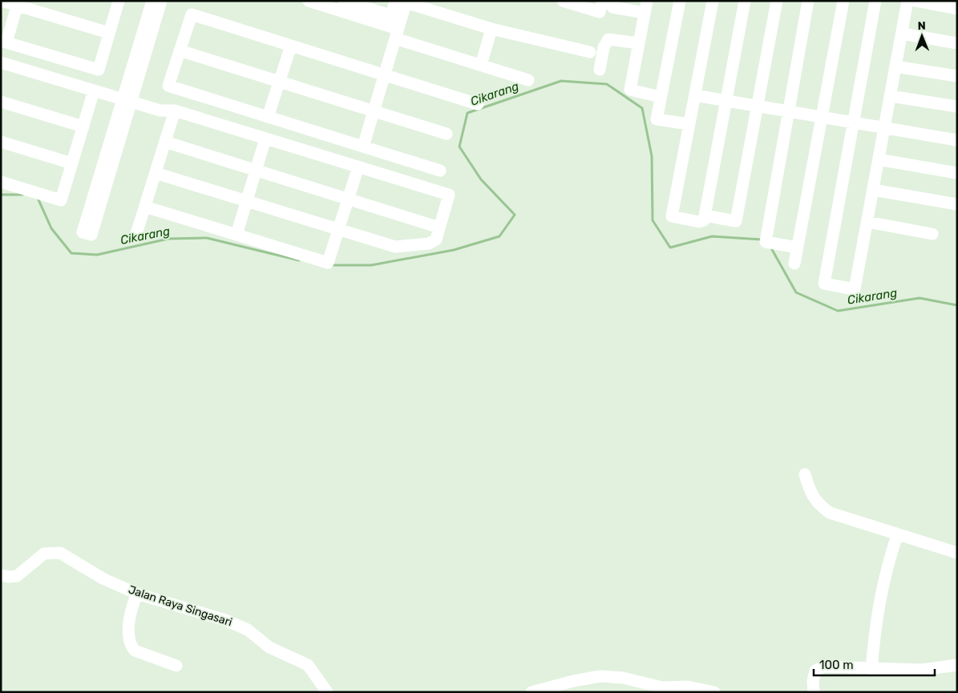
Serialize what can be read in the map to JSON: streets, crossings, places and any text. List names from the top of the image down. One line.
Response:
{"streets":{"street":["Jalan Raya Singasari"]},"water":["Cikarang"],"scale_bar":"100 m","north":"top"}
